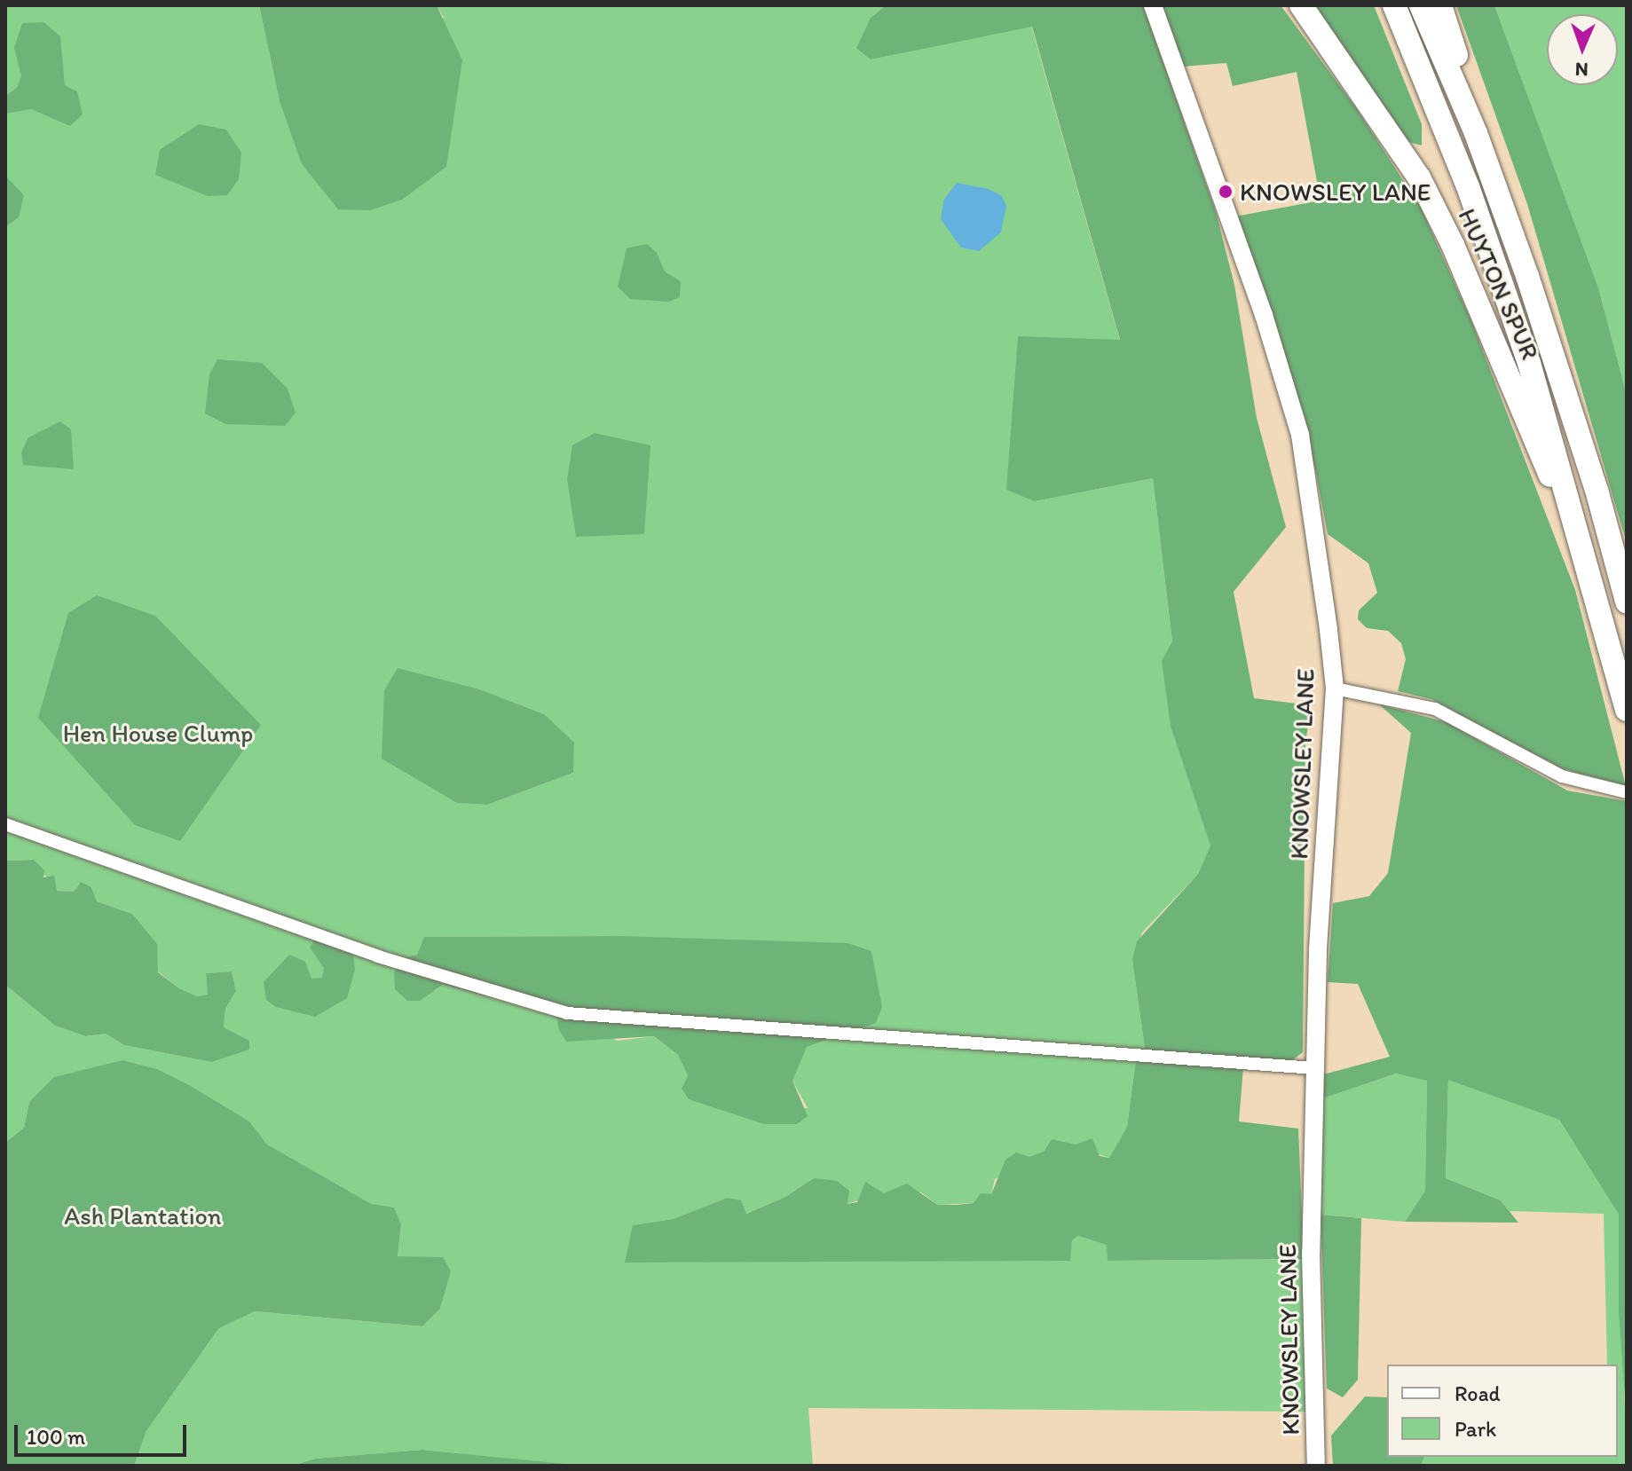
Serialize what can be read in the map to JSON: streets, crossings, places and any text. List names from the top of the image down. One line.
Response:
{"streets":{"highway":["HUYTON SPUR"],"main road":["KNOWSLEY LANE"]},"parks":["Hen House Clump","Ash Plantation"],"places":["KNOWSLEY LANE"],"legend":["Road","Park"],"scale_bar":"100 m","north":"bottom"}
